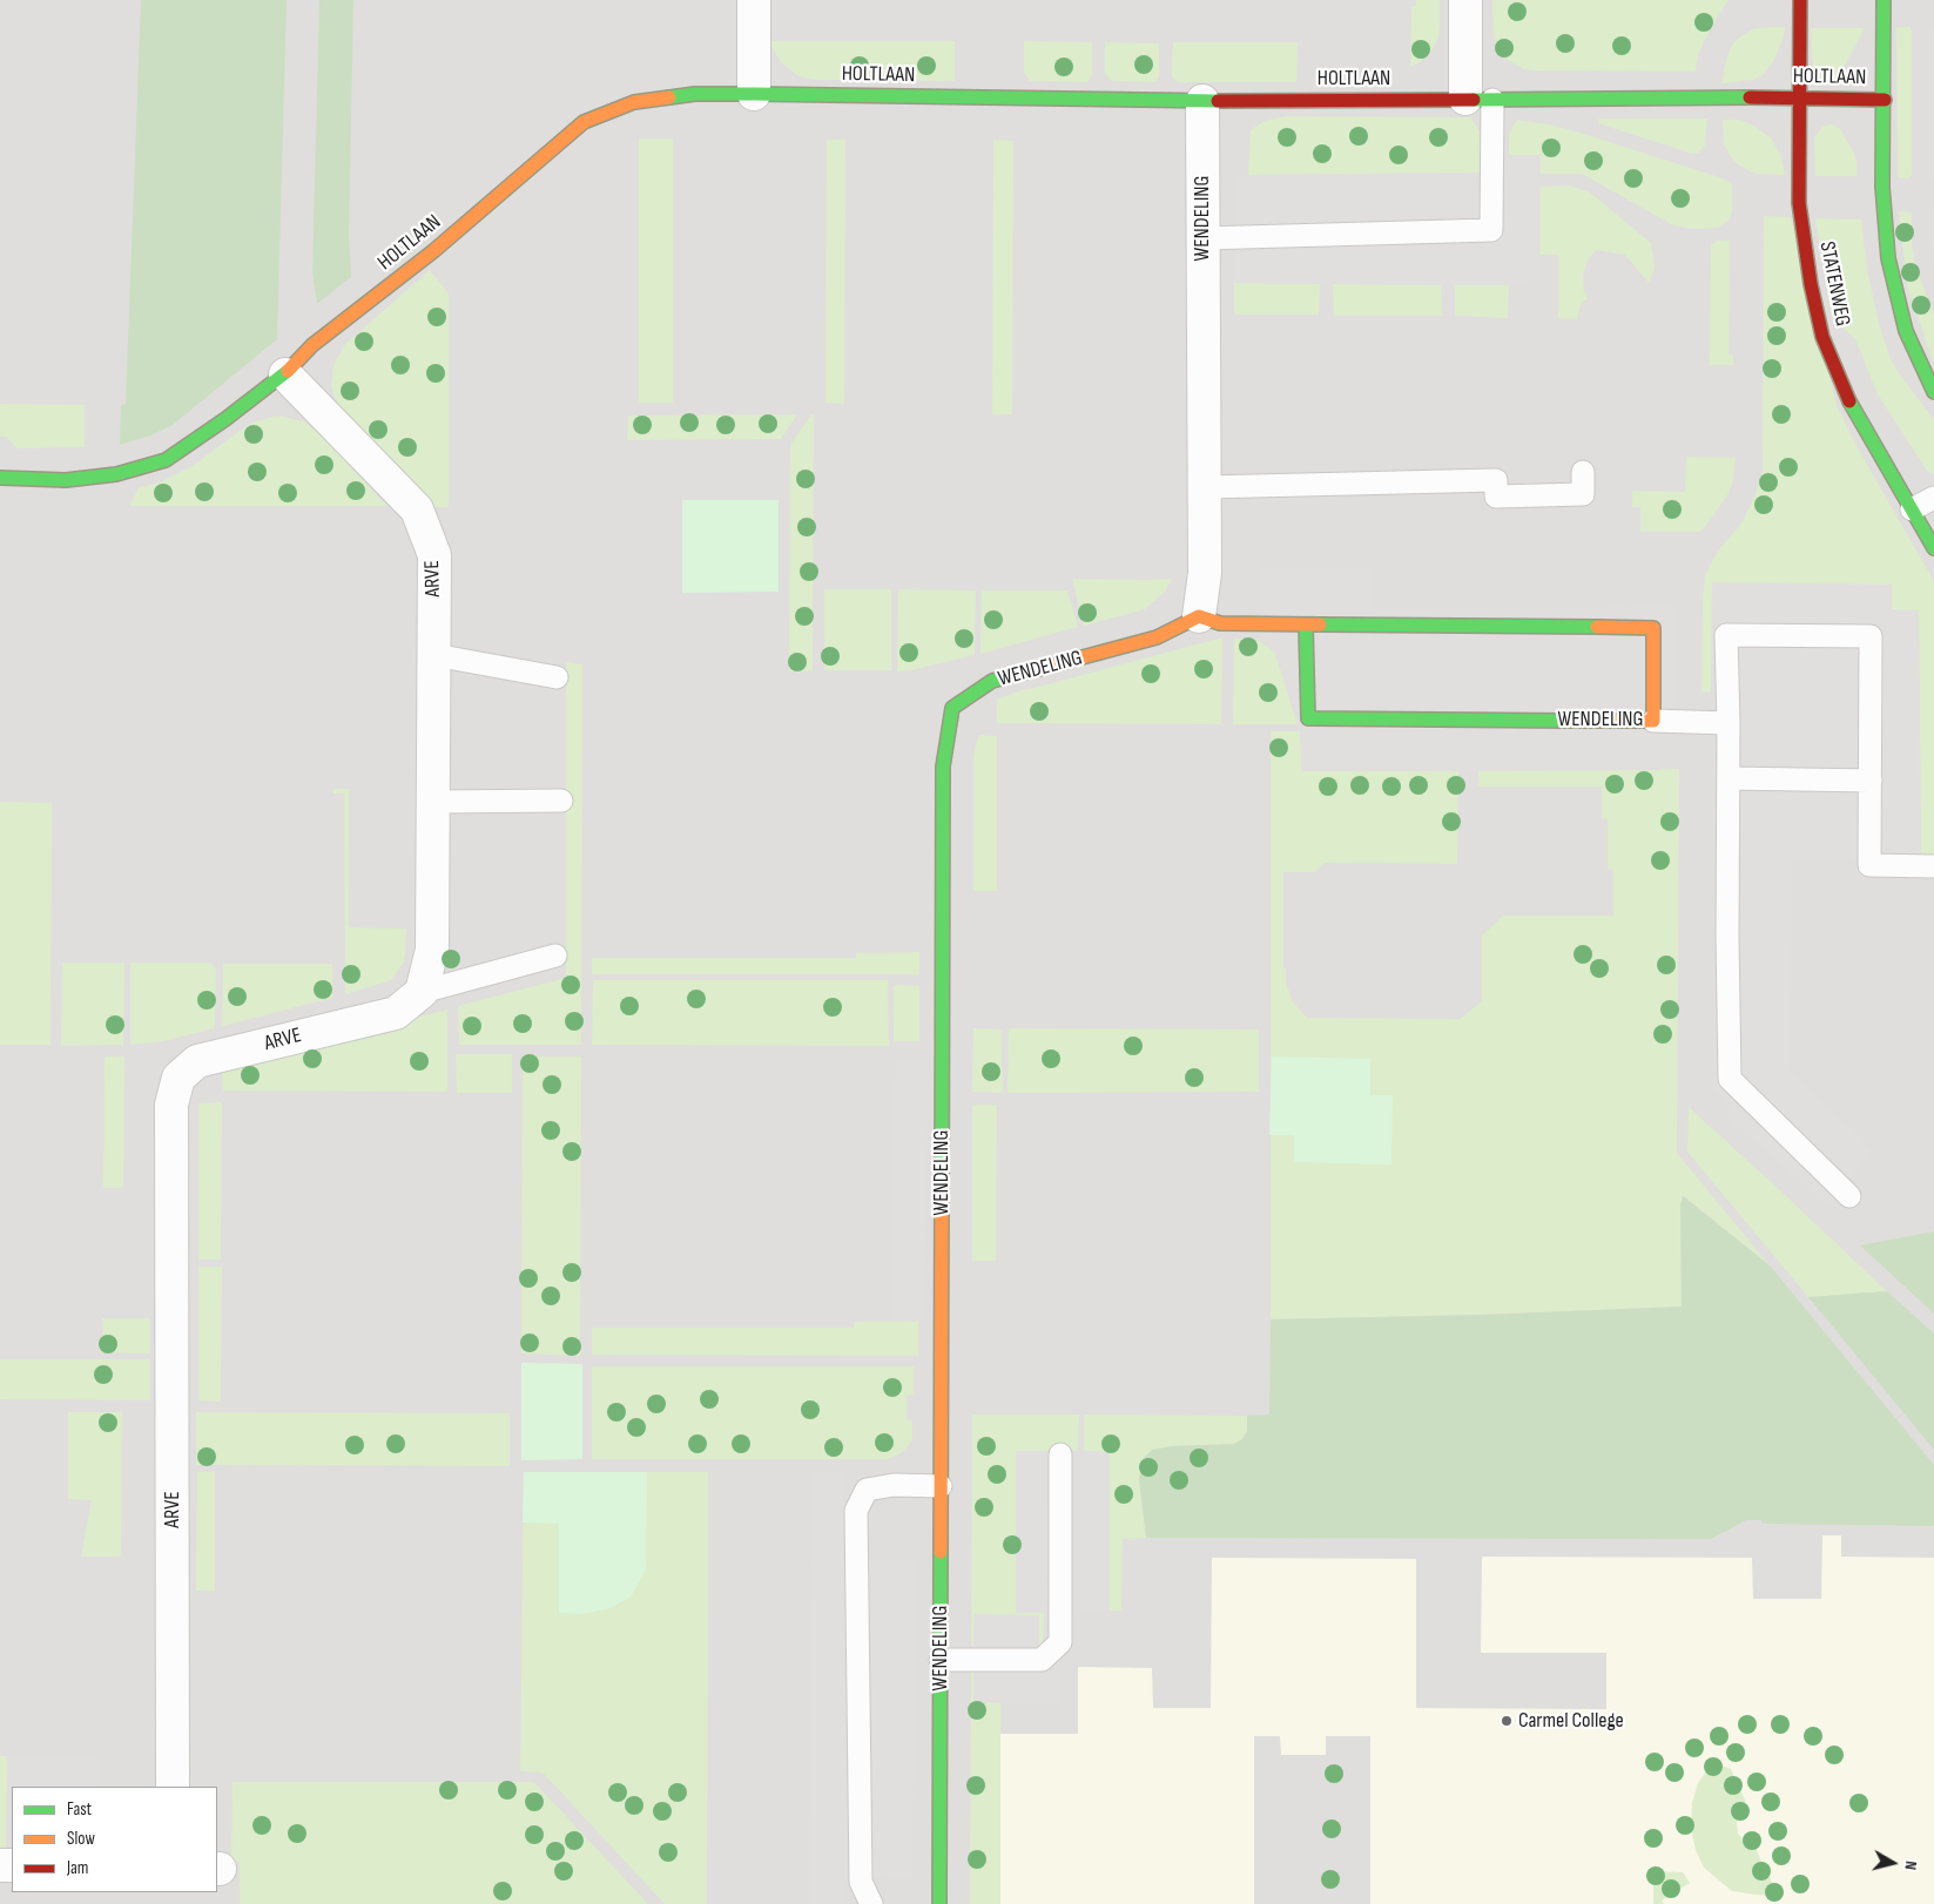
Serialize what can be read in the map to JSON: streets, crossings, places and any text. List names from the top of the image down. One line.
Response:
{"streets":{"street":["HOLTLAAN","WENDELING","STATENWEG","ARVE"]},"crossings":[["HOLTLAAN","WENDELING"],["HOLTLAAN","STATENWEG"],["HOLTLAAN","ARVE"]],"places":["Carmel College"],"legend":["Fast","Slow","Jam"],"north":"right"}
